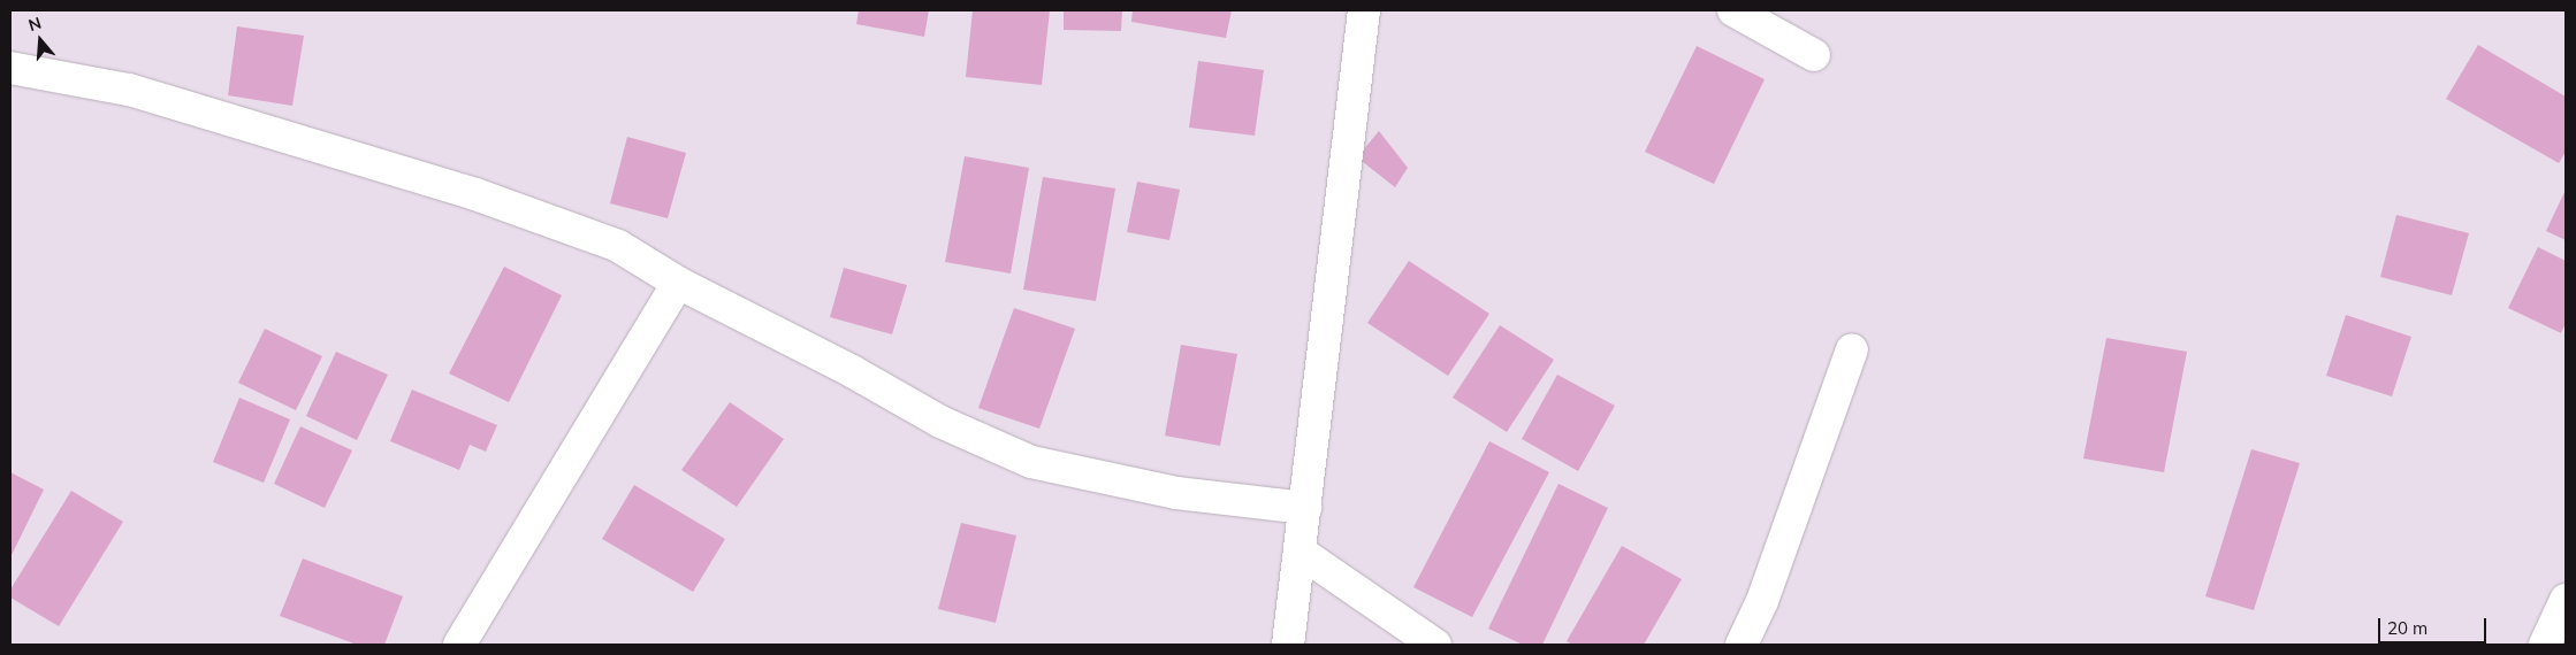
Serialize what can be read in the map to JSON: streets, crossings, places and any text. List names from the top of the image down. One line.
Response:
{"scale_bar":"20 m","north":"top"}
